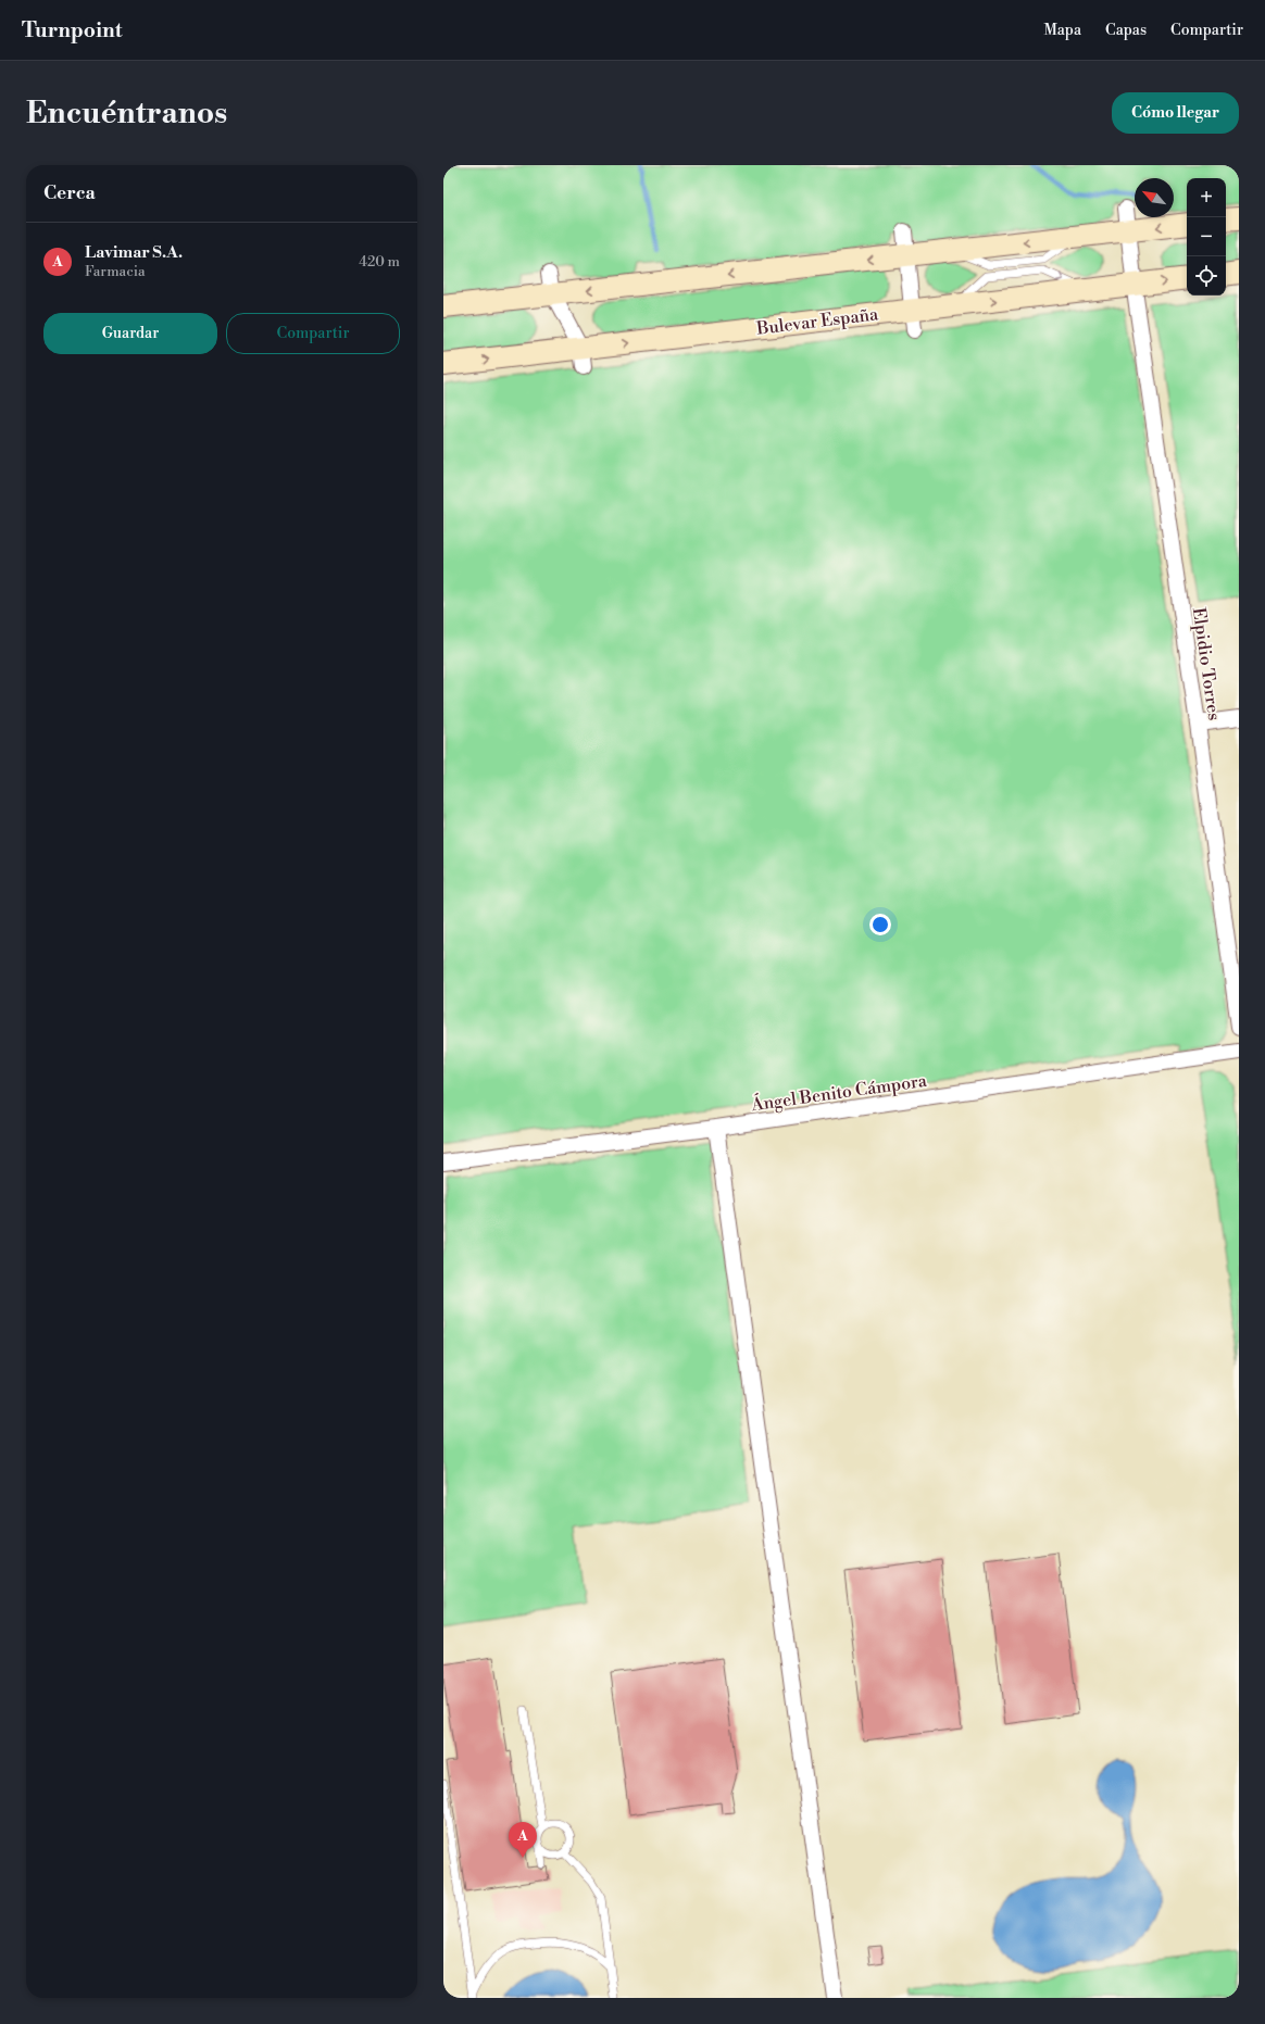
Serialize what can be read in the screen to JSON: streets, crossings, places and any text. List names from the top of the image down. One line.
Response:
{"streets":{"main road":["Bulevar España"],"street":["Elpidio Torres","Ángel Benito Cámpora"]},"crossings":[["Bulevar España","Elpidio Torres"]],"north":"top left","page":{"header":"Turnpoint","nav":["Mapa","Capas","Compartir"],"buttons":["Cómo llegar",["Guardar","Compartir"]],"title":"Encuéntranos","heading":"Cerca","map_buttons":["+","−"],"list":[{"mark":"A","name":"Lavimar S.A.","note":"Farmacia","value":"420 m"}],"pins":"A"}}
